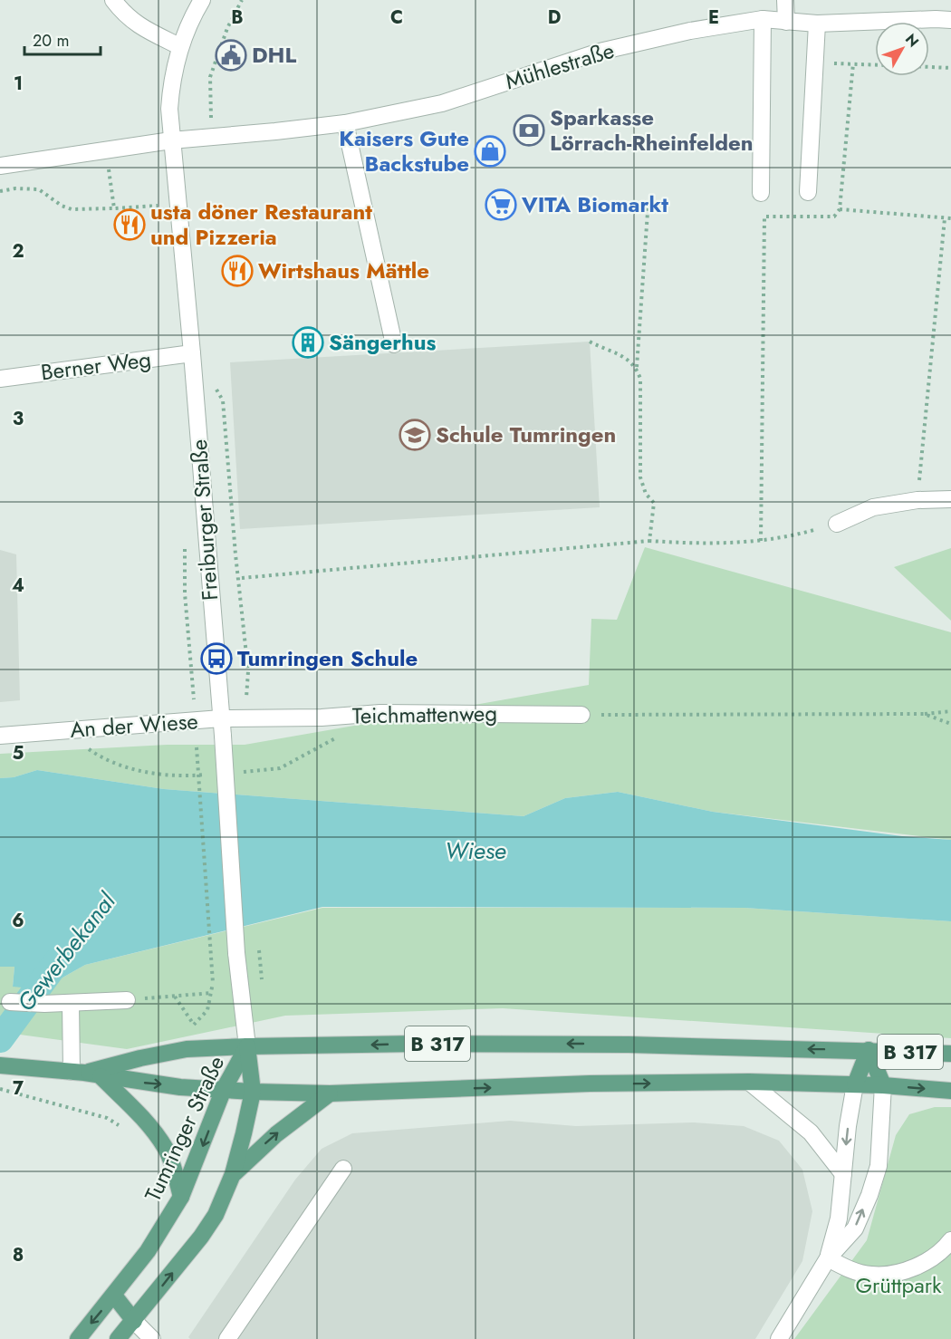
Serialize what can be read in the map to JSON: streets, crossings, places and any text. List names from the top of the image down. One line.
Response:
{"streets":{"main road":["B 317","Tumringer Straße"],"street":["Mühlestraße","Berner Weg","Freiburger Straße","Teichmattenweg","An der Wiese"]},"crossings":[["Mühlestraße","Freiburger Straße"],["Berner Weg","Freiburger Straße"],["Freiburger Straße","An der Wiese"],["Freiburger Straße","B 317"],["Freiburger Straße","Tumringer Straße"],["Teichmattenweg","An der Wiese"],["B 317","Tumringer Straße"]],"water":["Wiese","Gewerbekanal"],"parks":["Grüttpark"],"places":{"public building":["DHL"],"bank":["Sparkasse Lörrach-Rheinfelden"],"shop":["Kaisers Gute Backstube"],"supermarket":["VITA Biomarkt"],"restaurant":["usta döner Restaurant und Pizzeria","Wirtshaus Mättle"],"building":["Sängerhus"],"school or university":["Schule Tumringen"],"bus stop":["Tumringen Schule"]},"scale_bar":"20 m","north":"top right","grid":{"columns":["B","C","D","E"],"rows":["1","2","3","4","5","6","7","8"]}}
